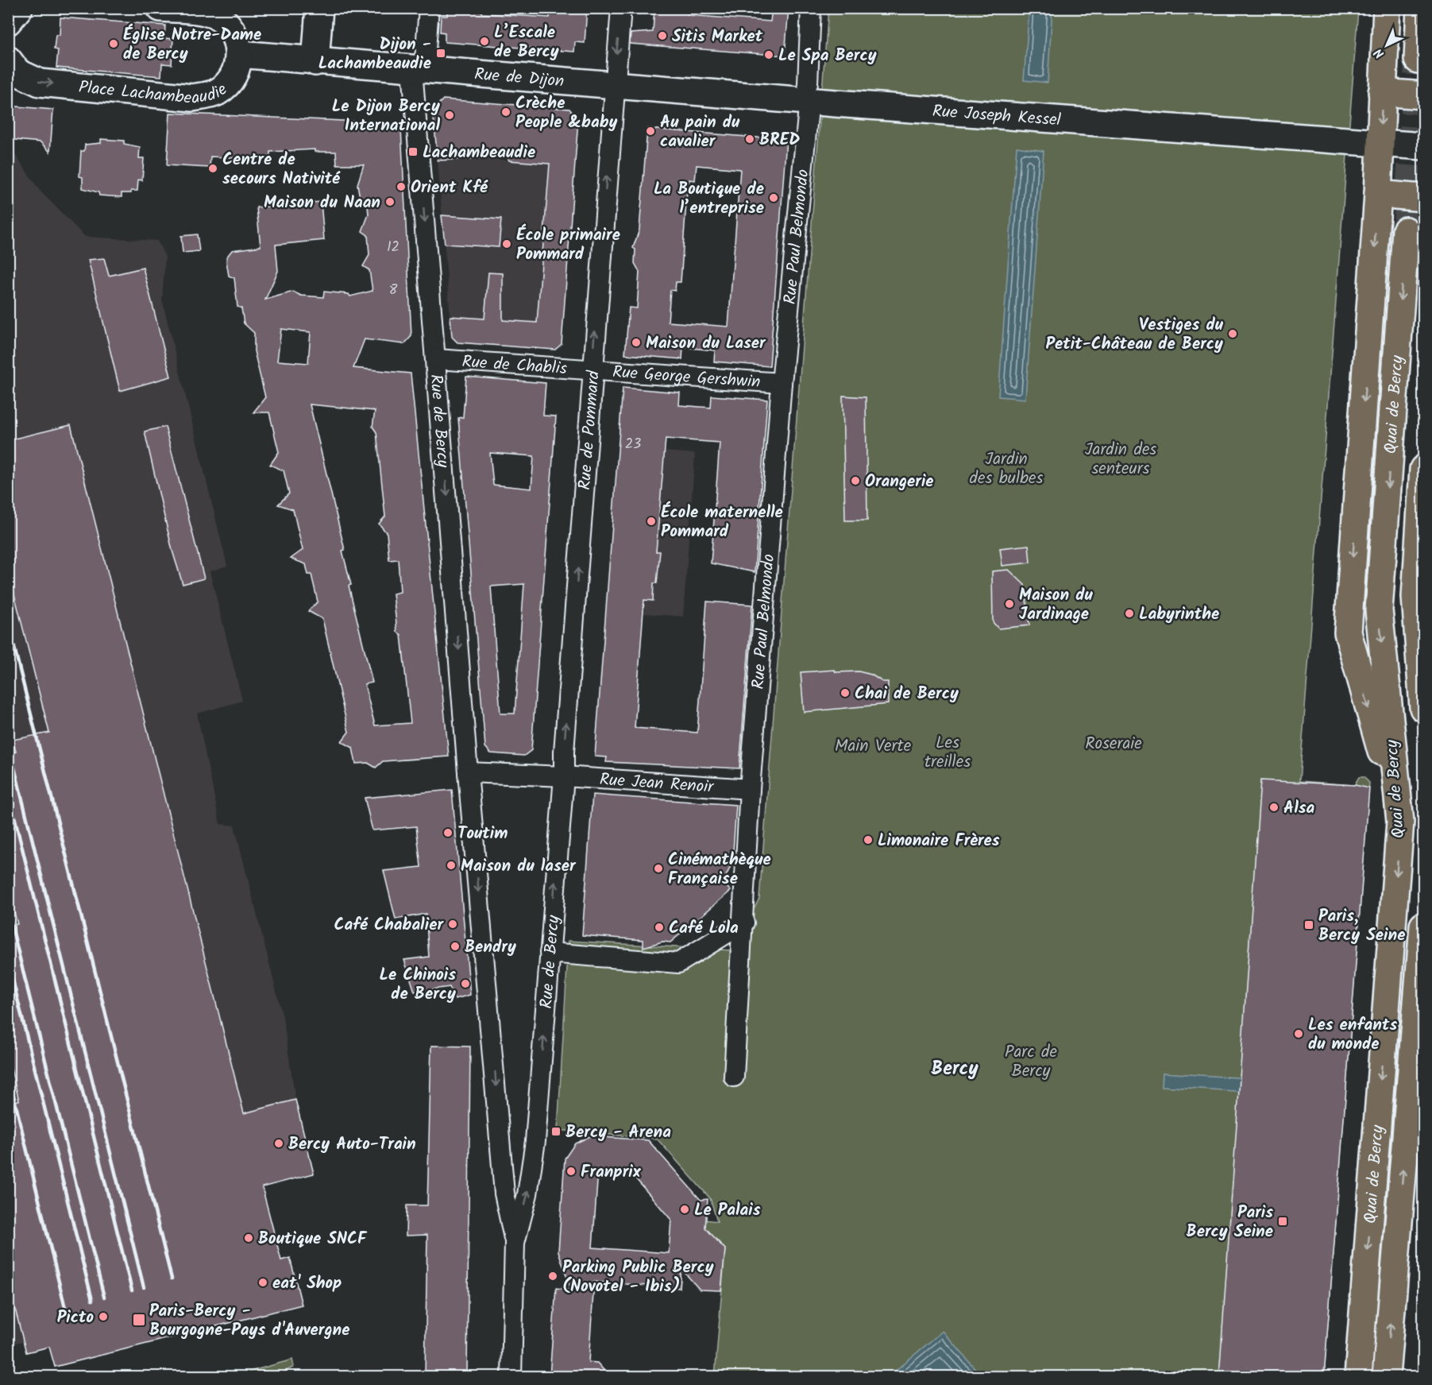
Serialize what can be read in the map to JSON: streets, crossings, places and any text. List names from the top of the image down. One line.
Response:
{"streets":{"main road":["Rue de Dijon","Place Lachambeaudie","Rue Joseph Kessel","Quai de Bercy"],"street":["Rue Paul Belmondo","Rue de Chablis","Rue George Gershwin","Rue de Bercy","Rue de Pommard","Rue Jean Renoir"]},"crossings":[["Rue de Dijon","Place Lachambeaudie"],["Rue de Dijon","Rue Joseph Kessel"],["Rue de Dijon","Rue de Bercy"],["Rue de Dijon","Rue de Pommard"],["Place Lachambeaudie","Rue de Bercy"],["Rue Joseph Kessel","Rue de Pommard"],["Rue Paul Belmondo","Rue George Gershwin"],["Rue Paul Belmondo","Rue Jean Renoir"],["Rue de Chablis","Rue George Gershwin"],["Rue de Chablis","Rue de Bercy"],["Rue de Chablis","Rue de Pommard"],["Rue George Gershwin","Rue de Pommard"],["Rue de Bercy","Rue de Pommard"],["Rue de Bercy","Rue Jean Renoir"],["Rue de Pommard","Rue Jean Renoir"]],"one_way":["Place Lachambeaudie"],"districts":["Bercy"],"parks":["Jardin des senteurs","Jardin des bulbes","Les treilles","Roseraie","Main Verte","Parc de Bercy"],"places":{"other":["Sitis Market","L’Escale de Bercy","Église Notre-Dame de Bercy","Le Spa Bercy","Crèche People &baby","Le Dijon Bercy International","Au pain du cavalier","BRED","Centre de secours Nativité","Orient Kfé","La Boutique de l’entreprise","Maison du Naan","École primaire Pommard","Vestiges du Petit-Château de Bercy","Maison du Laser","Orangerie","École maternelle Pommard","Maison du Jardinage","Labyrinthe","Chai de Bercy","Alsa","Toutim","Limonaire Frères","Maison du laser","Cinémathèque Française","Café Chabalier","Café Lola","Bendry","Le Chinois de Bercy","Les enfants du monde","Bercy Auto-Train","Franprix","Le Palais","Boutique SNCF","Parking Public Bercy (Novotel - Ibis)","eat' Shop","Picto"],"transit":["Dijon - Lachambeaudie","Lachambeaudie","Paris, Bercy Seine","Bercy - Arena","Paris Bercy Seine","Paris-Bercy - Bourgogne-Pays d'Auvergne"]},"house_numbers":["12","8","23"],"north":"bottom left"}
